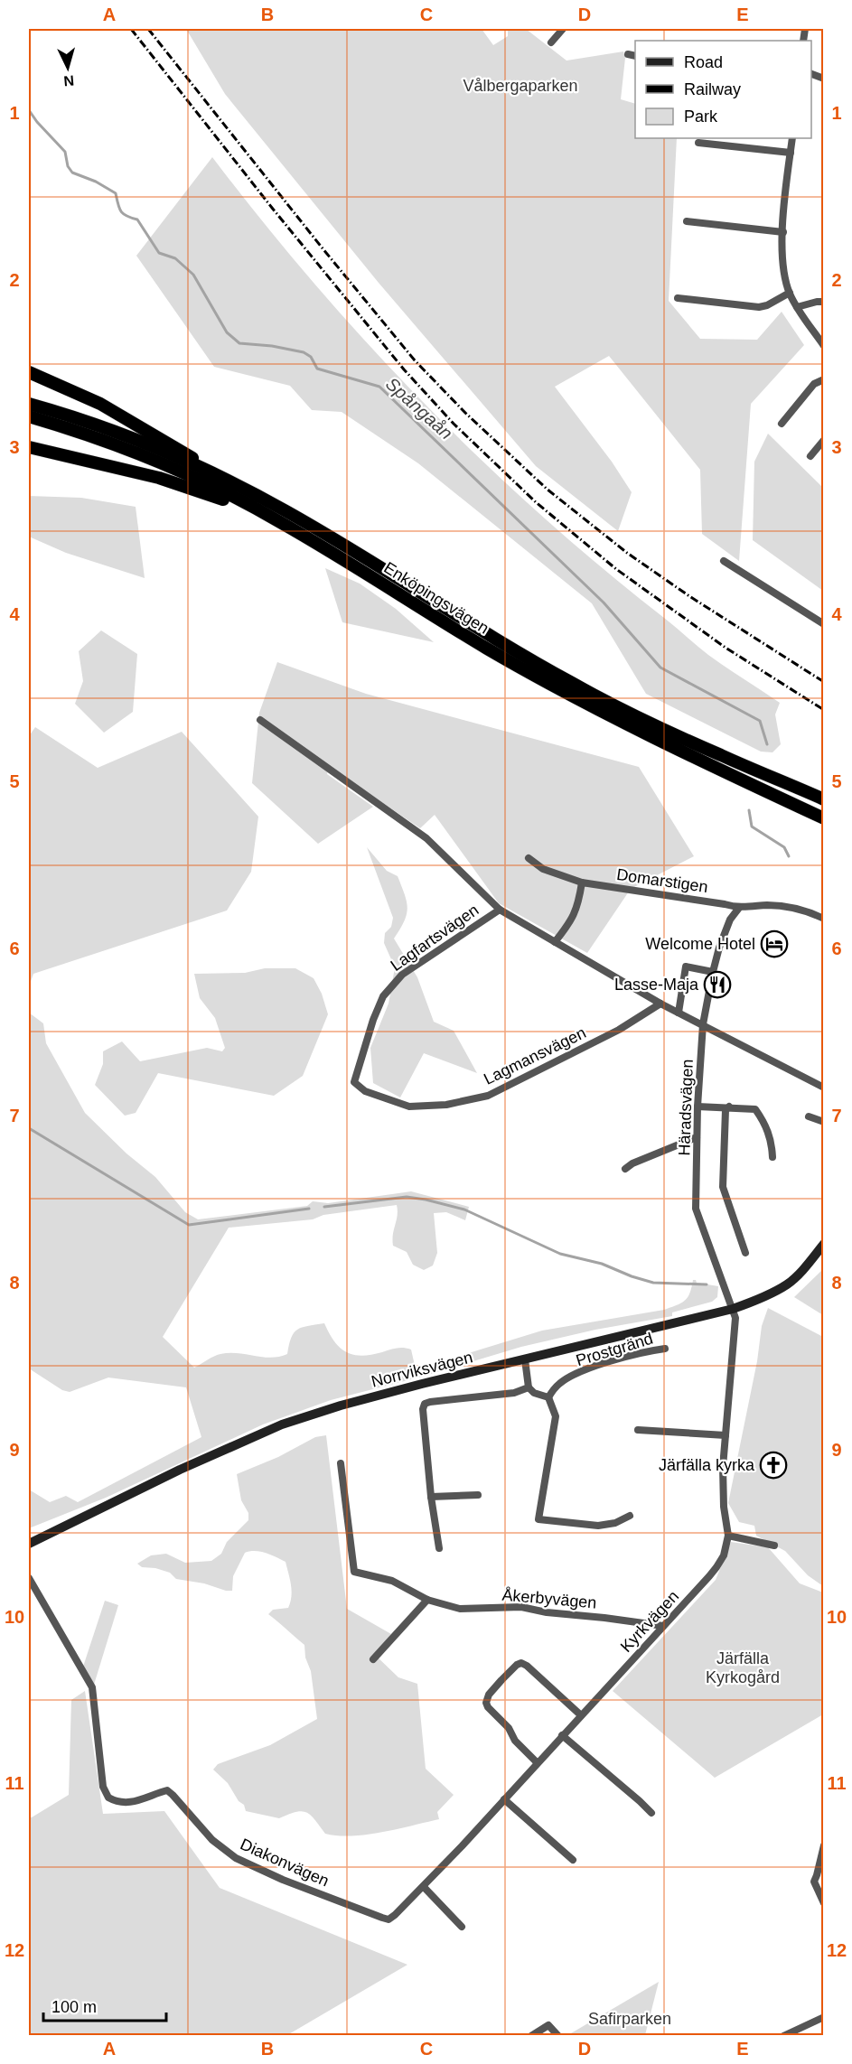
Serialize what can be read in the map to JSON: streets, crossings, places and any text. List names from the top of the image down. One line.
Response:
{"streets":{"highway":["Enköpingsvägen"],"street":["Domarstigen","Lagfartsvägen","Lagmansvägen","Häradsvägen","Prostgränd","Norrviksvägen","Åkerbyvägen","Kyrkvägen","Diakonvägen"]},"crossings":[["Domarstigen","Häradsvägen"],["Lagfartsvägen","Lagmansvägen"],["Häradsvägen","Norrviksvägen"],["Häradsvägen","Kyrkvägen"],["Norrviksvägen","Kyrkvägen"],["Åkerbyvägen","Kyrkvägen"],["Kyrkvägen","Diakonvägen"]],"water":["Spångaån"],"parks":["Vålbergaparken","Järfälla Kyrkogård","Safirparken"],"places":{"hotel":["Welcome Hotel"],"restaurant":["Lasse-Maja"],"church":["Järfälla kyrka"]},"legend":["Road","Railway","Park"],"scale_bar":"100 m","north":"bottom","grid":{"columns":["A","B","C","D","E"],"rows":["1","2","3","4","5","6","7","8","9","10","11","12"]}}
